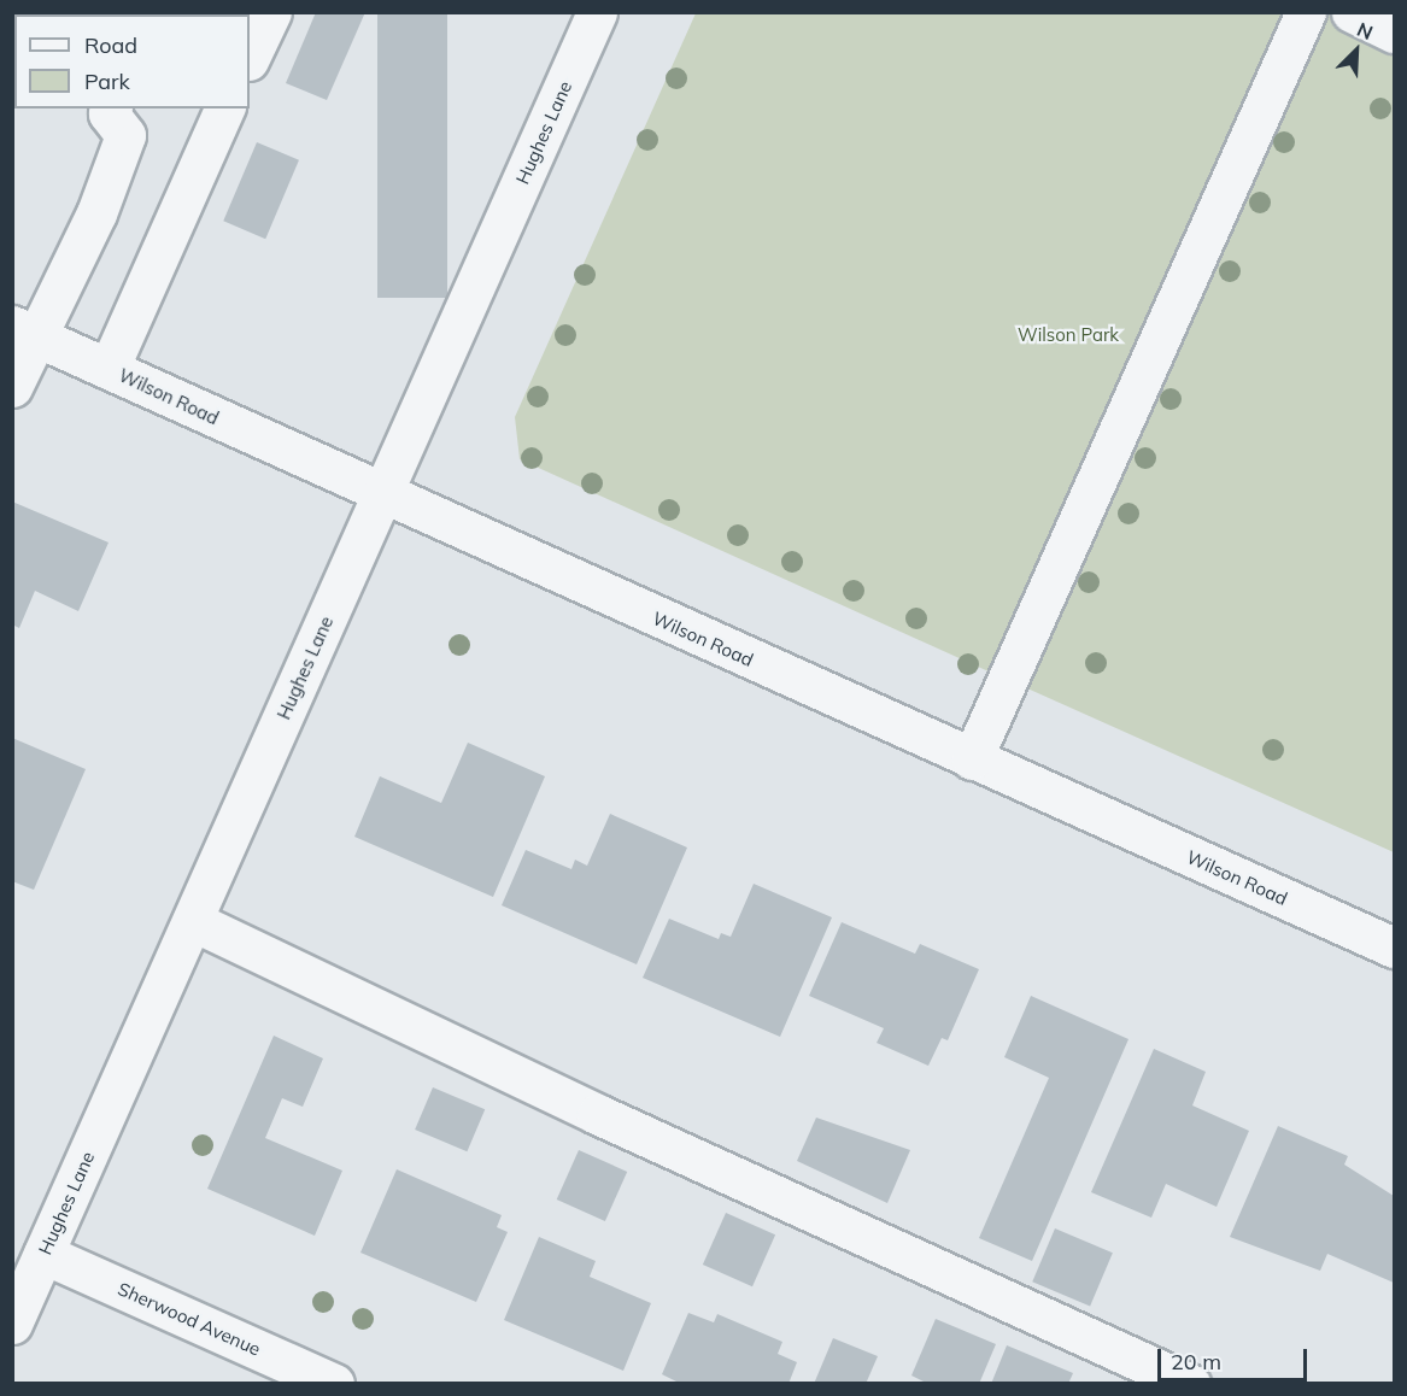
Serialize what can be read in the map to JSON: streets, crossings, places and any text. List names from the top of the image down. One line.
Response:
{"streets":{"street":["Hughes Lane","Wilson Road","Sherwood Avenue"]},"crossings":[["Hughes Lane","Wilson Road"],["Hughes Lane","Sherwood Avenue"]],"parks":["Wilson Park"],"legend":["Road","Park"],"scale_bar":"20 m","north":"top right"}
